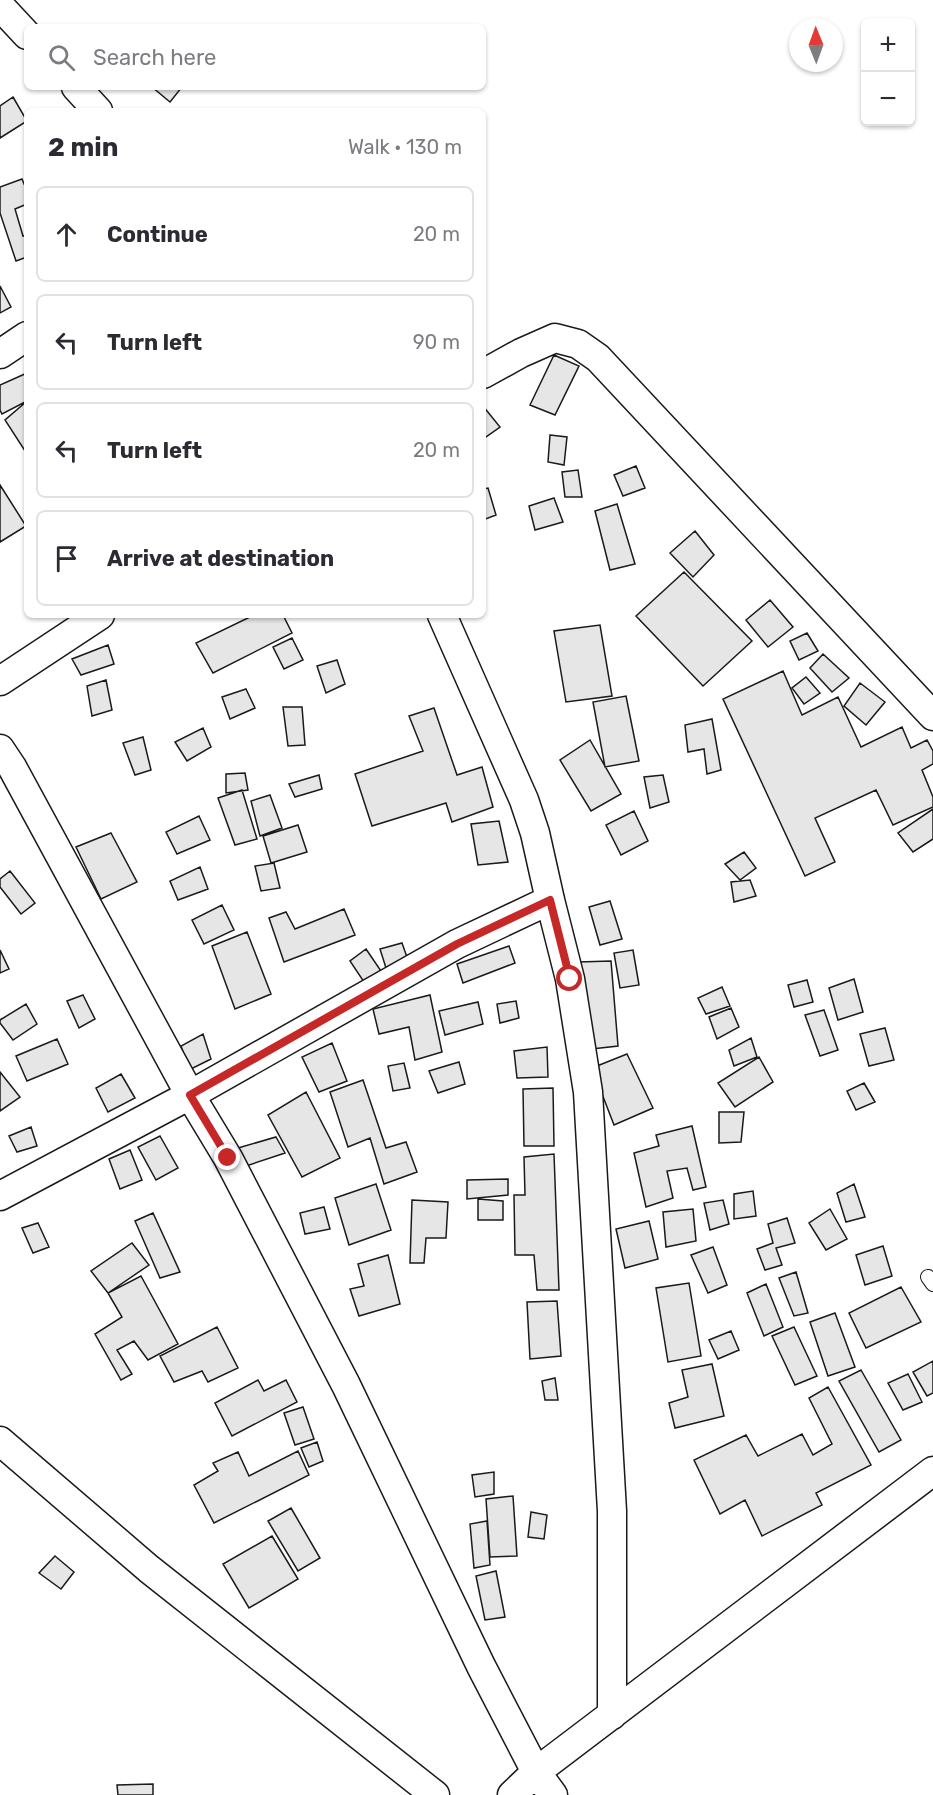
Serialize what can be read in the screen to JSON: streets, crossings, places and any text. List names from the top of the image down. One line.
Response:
{"north":"top","page":{"map_buttons":["+","−"],"search":"Search here","heading":["2 min","Walk · 130 m"],"list":[["Continue","20 m"],["Turn left","90 m"],["Turn left","20 m"],"Arrive at destination"]}}
